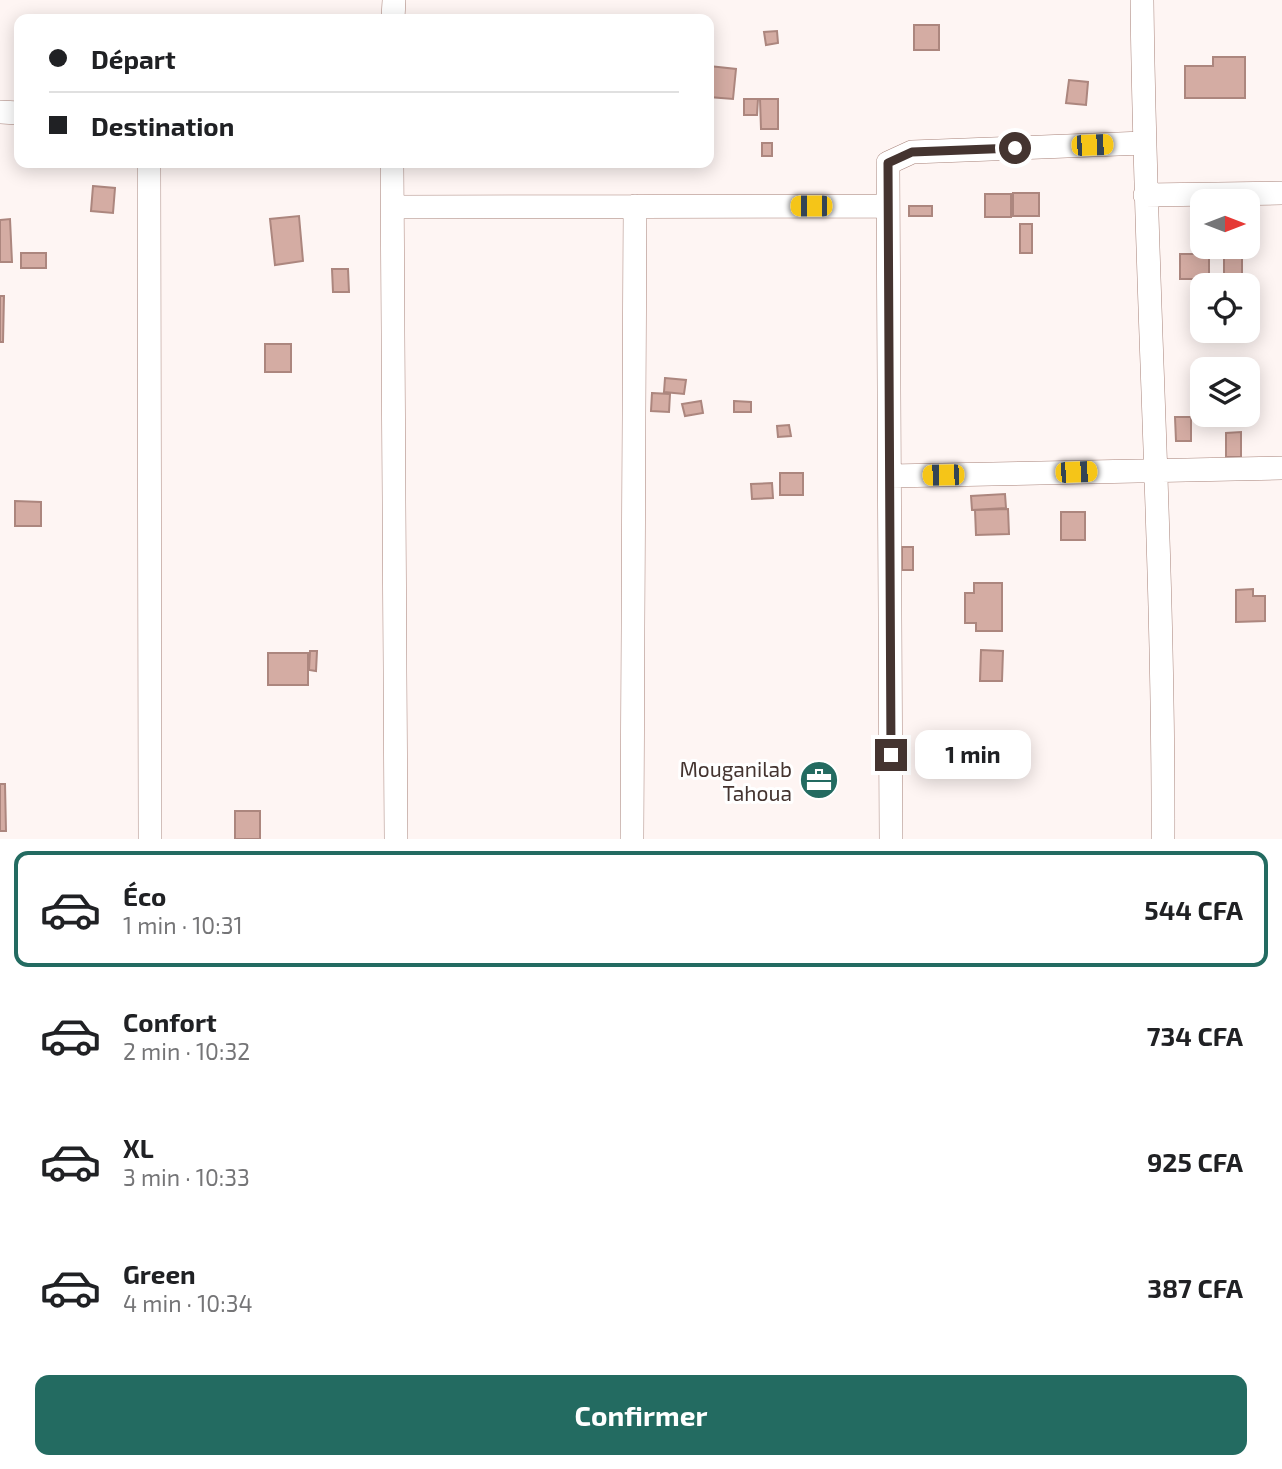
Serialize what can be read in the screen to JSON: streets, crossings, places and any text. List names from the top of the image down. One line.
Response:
{"places":{"office":["Mouganilab Tahoua"]},"north":"right","page":{"banner":["Départ","Destination"],"bubble":"1 min","list":[{"name":"Éco","note":"1 min · 10:31","value":"544 CFA"},{"name":"Confort","note":"2 min · 10:32","value":"734 CFA"},{"name":"XL","note":"3 min · 10:33","value":"925 CFA"},{"name":"Green","note":"4 min · 10:34","value":"387 CFA"}],"buttons":"Confirmer"}}
